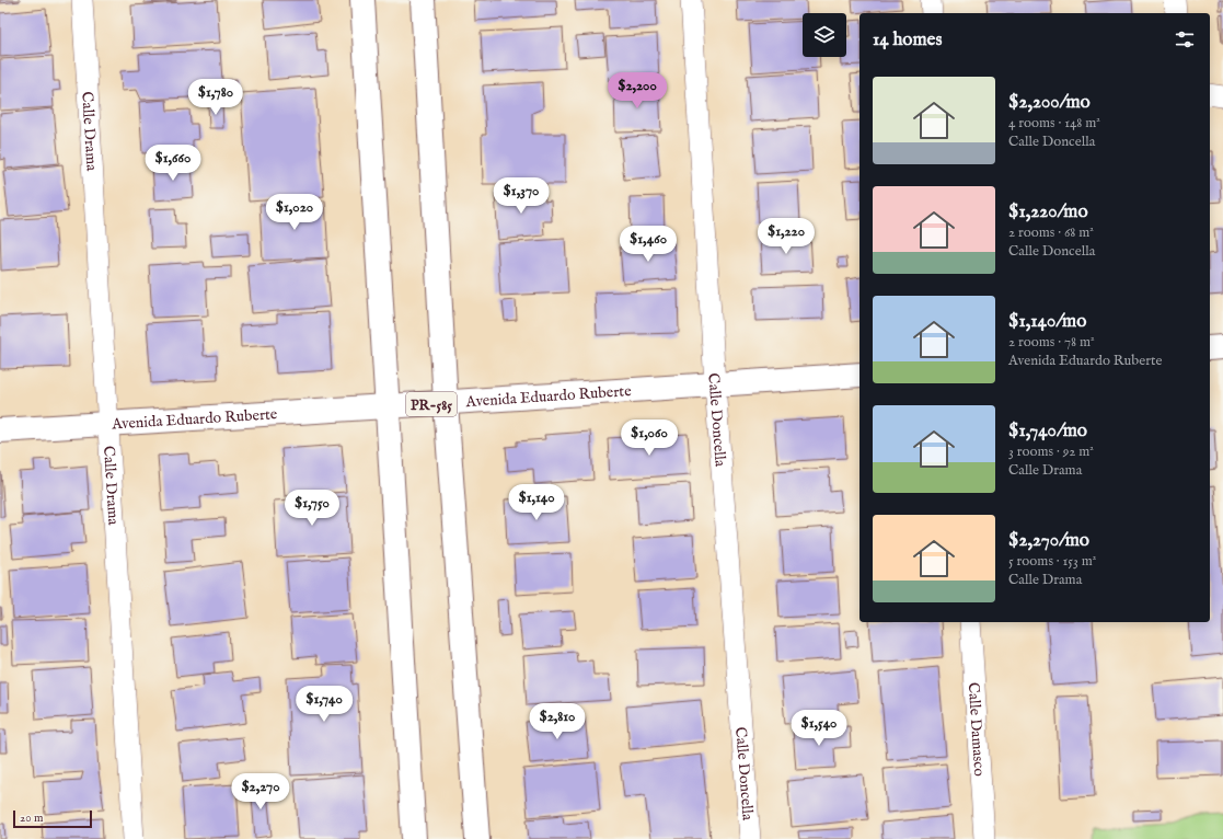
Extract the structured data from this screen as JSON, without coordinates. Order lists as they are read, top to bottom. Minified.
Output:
{"streets":{"main road":["Avenida Eduardo Ruberte","PR-585"],"street":["Calle Drama","Calle Doncella","Calle Damasco"]},"crossings":[["Calle Drama","Avenida Eduardo Ruberte"],["Avenida Eduardo Ruberte","Calle Doncella"]],"scale_bar":"20 m","page":{"heading":"14 homes","list":[{"name":"$2,200/mo","note":"4 rooms · 148 m² · Calle Doncella"},{"name":"$1,220/mo","note":"2 rooms · 68 m² · Calle Doncella"},{"name":"$1,140/mo","note":"2 rooms · 78 m² · Avenida Eduardo Ruberte"},{"name":"$1,740/mo","note":"3 rooms · 92 m² · Calle Drama"},{"name":"$2,270/mo","note":"5 rooms · 153 m² · Calle Drama"}],"price":["$2,200","$1,780","$1,660","$1,370","$1,020","$1,220","$1,460","$1,060","$1,140","$1,750","$1,740","$2,810","$1,540","$2,270"],"scale":"20 m"}}
